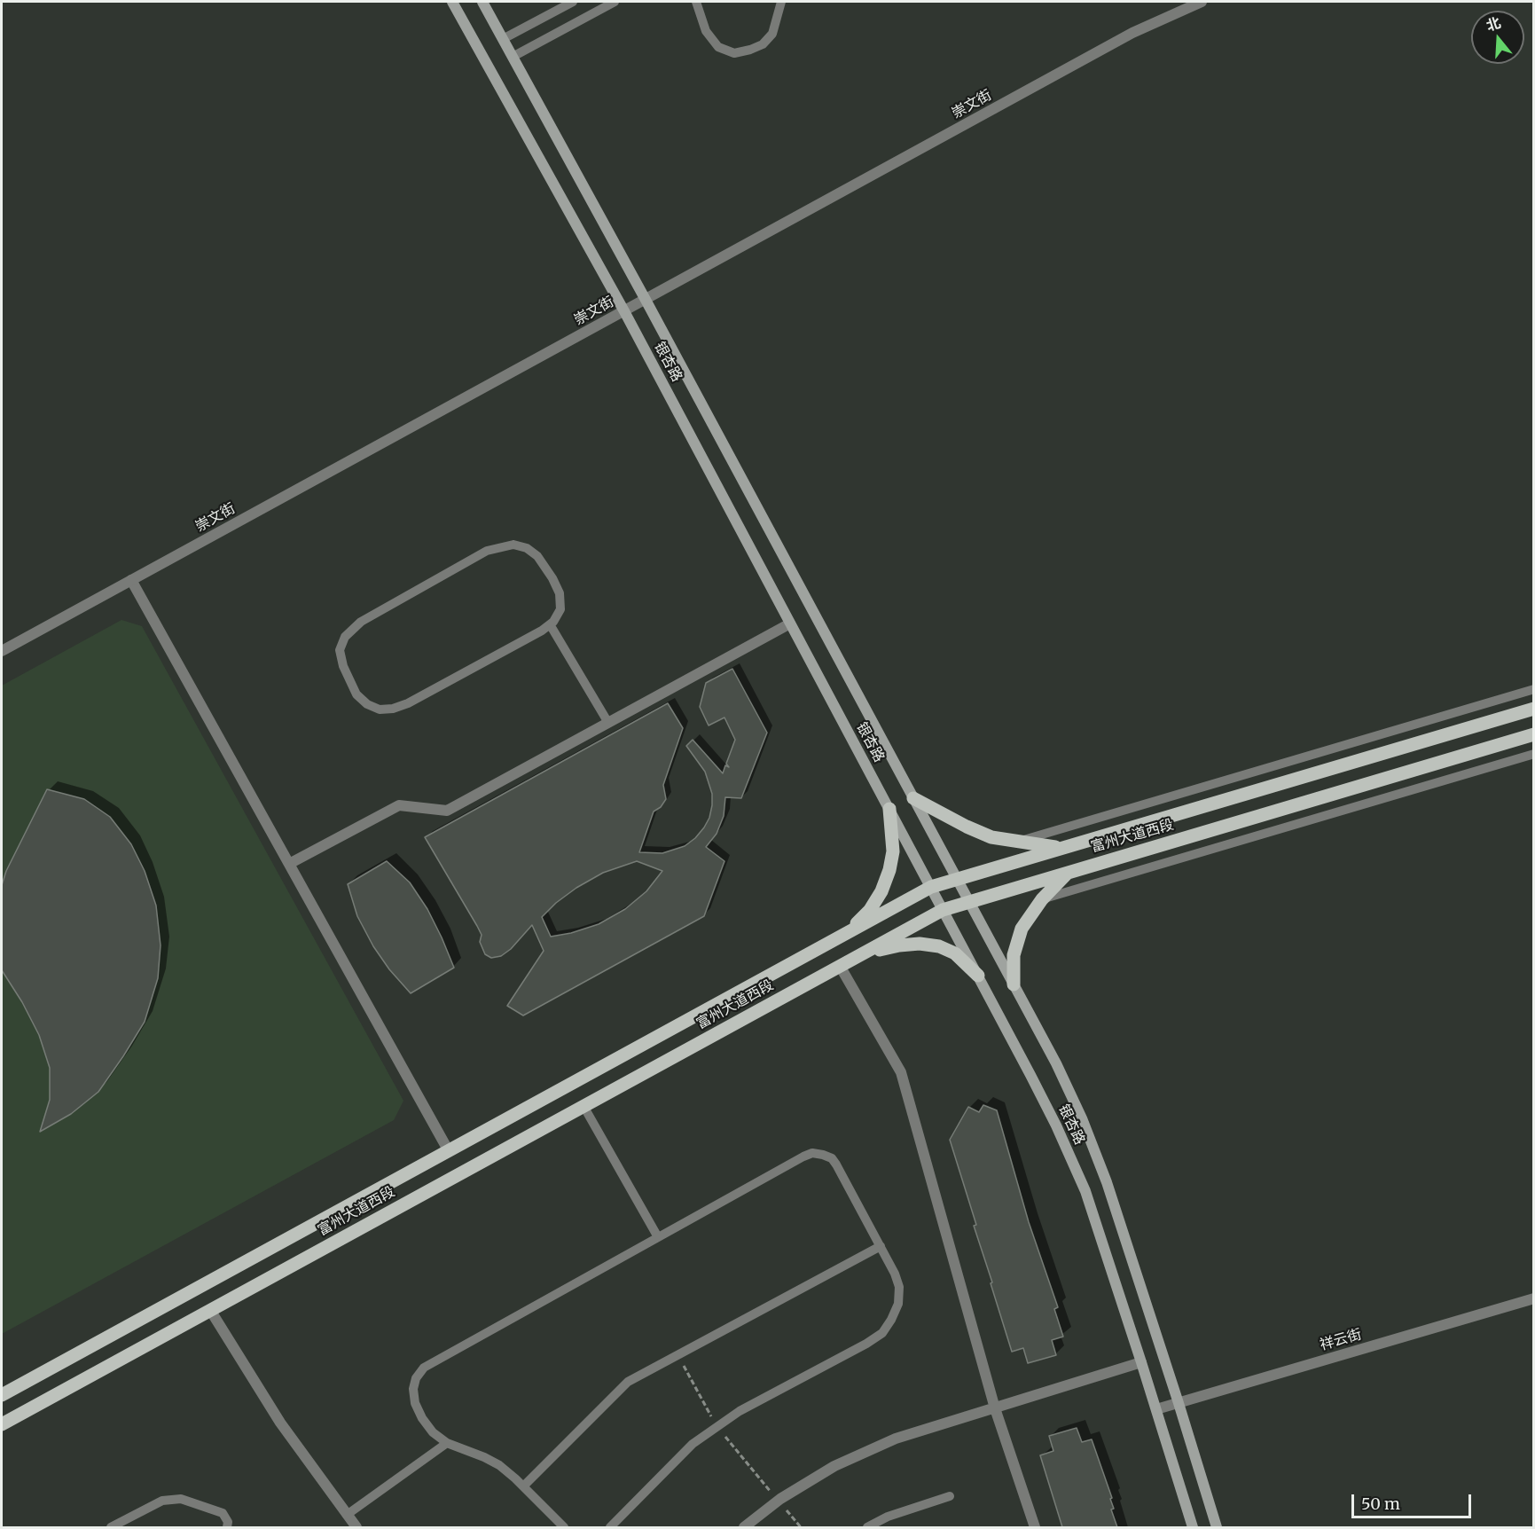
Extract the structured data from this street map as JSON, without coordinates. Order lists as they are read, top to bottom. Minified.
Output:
{"streets":{"main road":["银杏路","富州大道西段"],"street":["崇文街","祥云街"]},"crossings":[["崇文街","银杏路"],["银杏路","富州大道西段"],["银杏路","祥云街"]],"scale_bar":"50 m","north":"top"}
